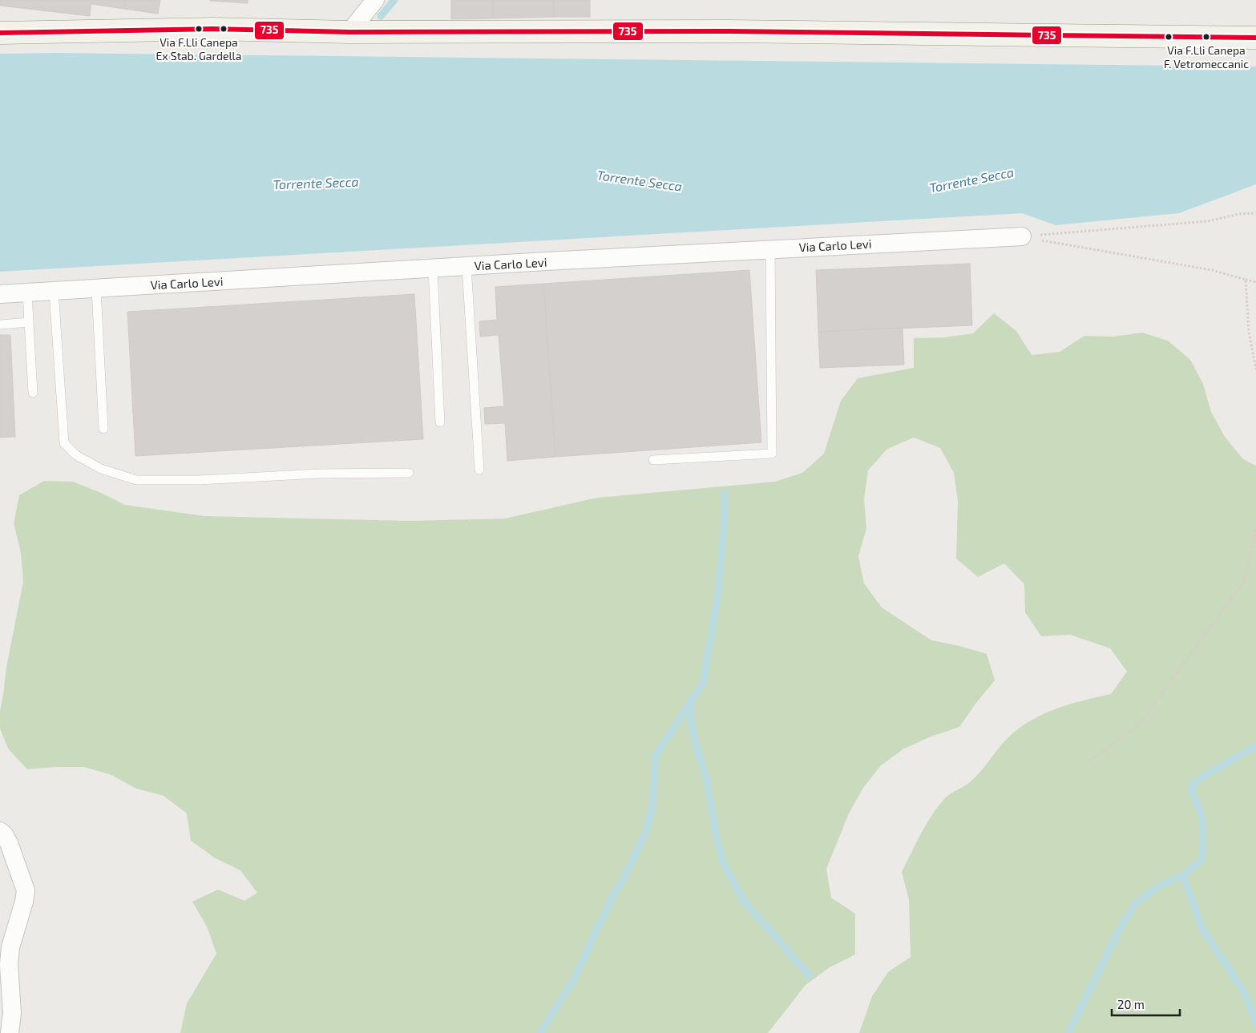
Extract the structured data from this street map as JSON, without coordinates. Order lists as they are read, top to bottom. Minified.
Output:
{"streets":{"street":["Via Carlo Levi"]},"water":["Torrente Secca"],"places":["Via F.Lli Canepa Ex Stab. Gardella","Via F.Lli Canepa F. Vetromeccanic"],"lines":["transit line 735"],"scale_bar":"20 m"}
